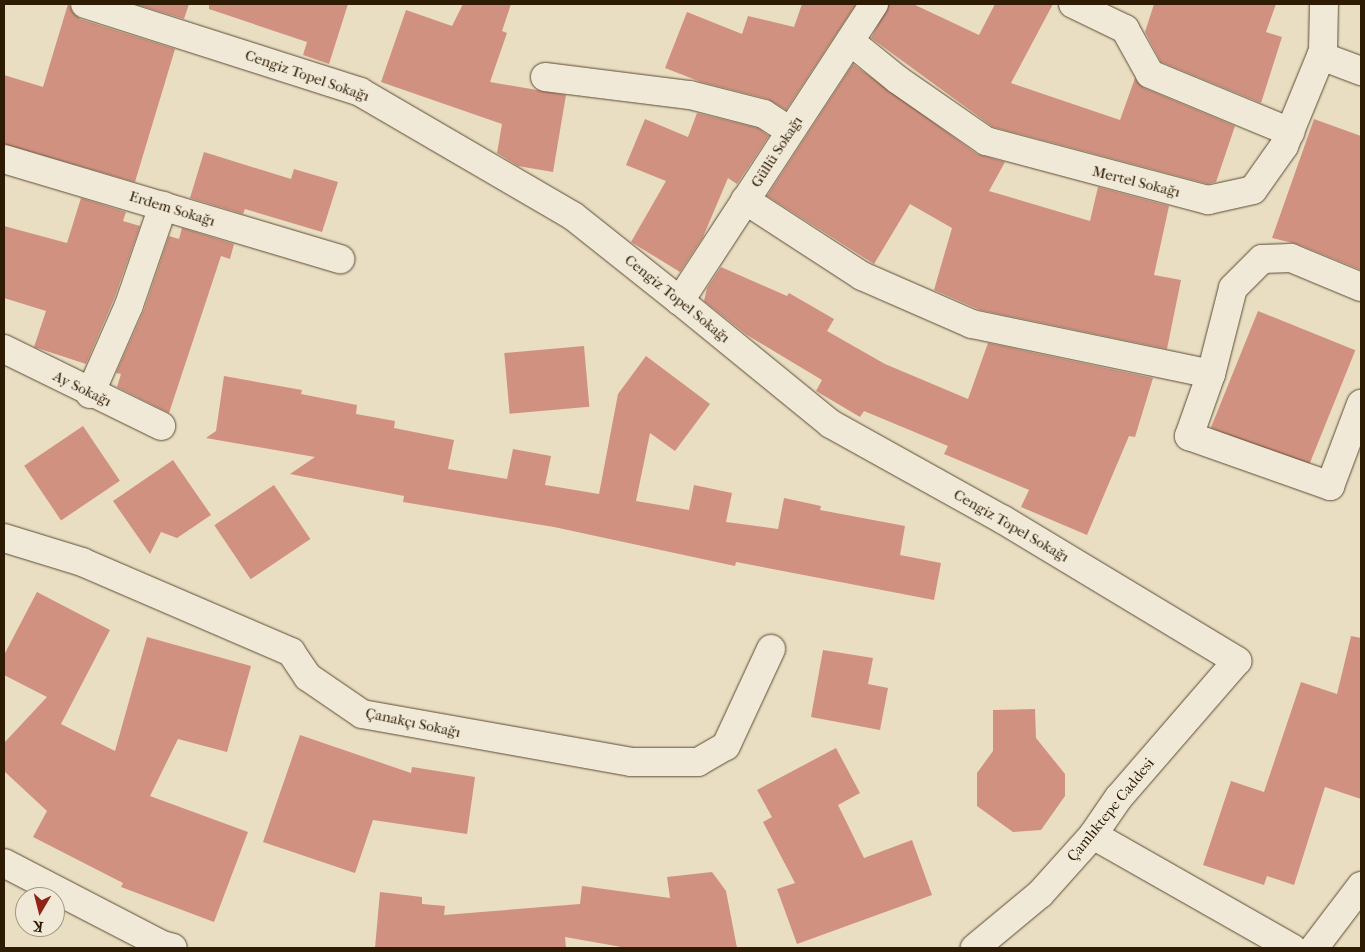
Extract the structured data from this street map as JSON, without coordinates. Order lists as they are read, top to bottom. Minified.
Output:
{"streets":{"street":["Cengiz Topel Sokağı","Güllü Sokağı","Mertel Sokağı","Erdem Sokağı","Ay Sokağı","Çanakçı Sokağı","Çamlıktepe Caddesi"]},"crossings":[["Cengiz Topel Sokağı","Güllü Sokağı"],["Cengiz Topel Sokağı","Çamlıktepe Caddesi"],["Güllü Sokağı","Mertel Sokağı"]],"north":"bottom"}
